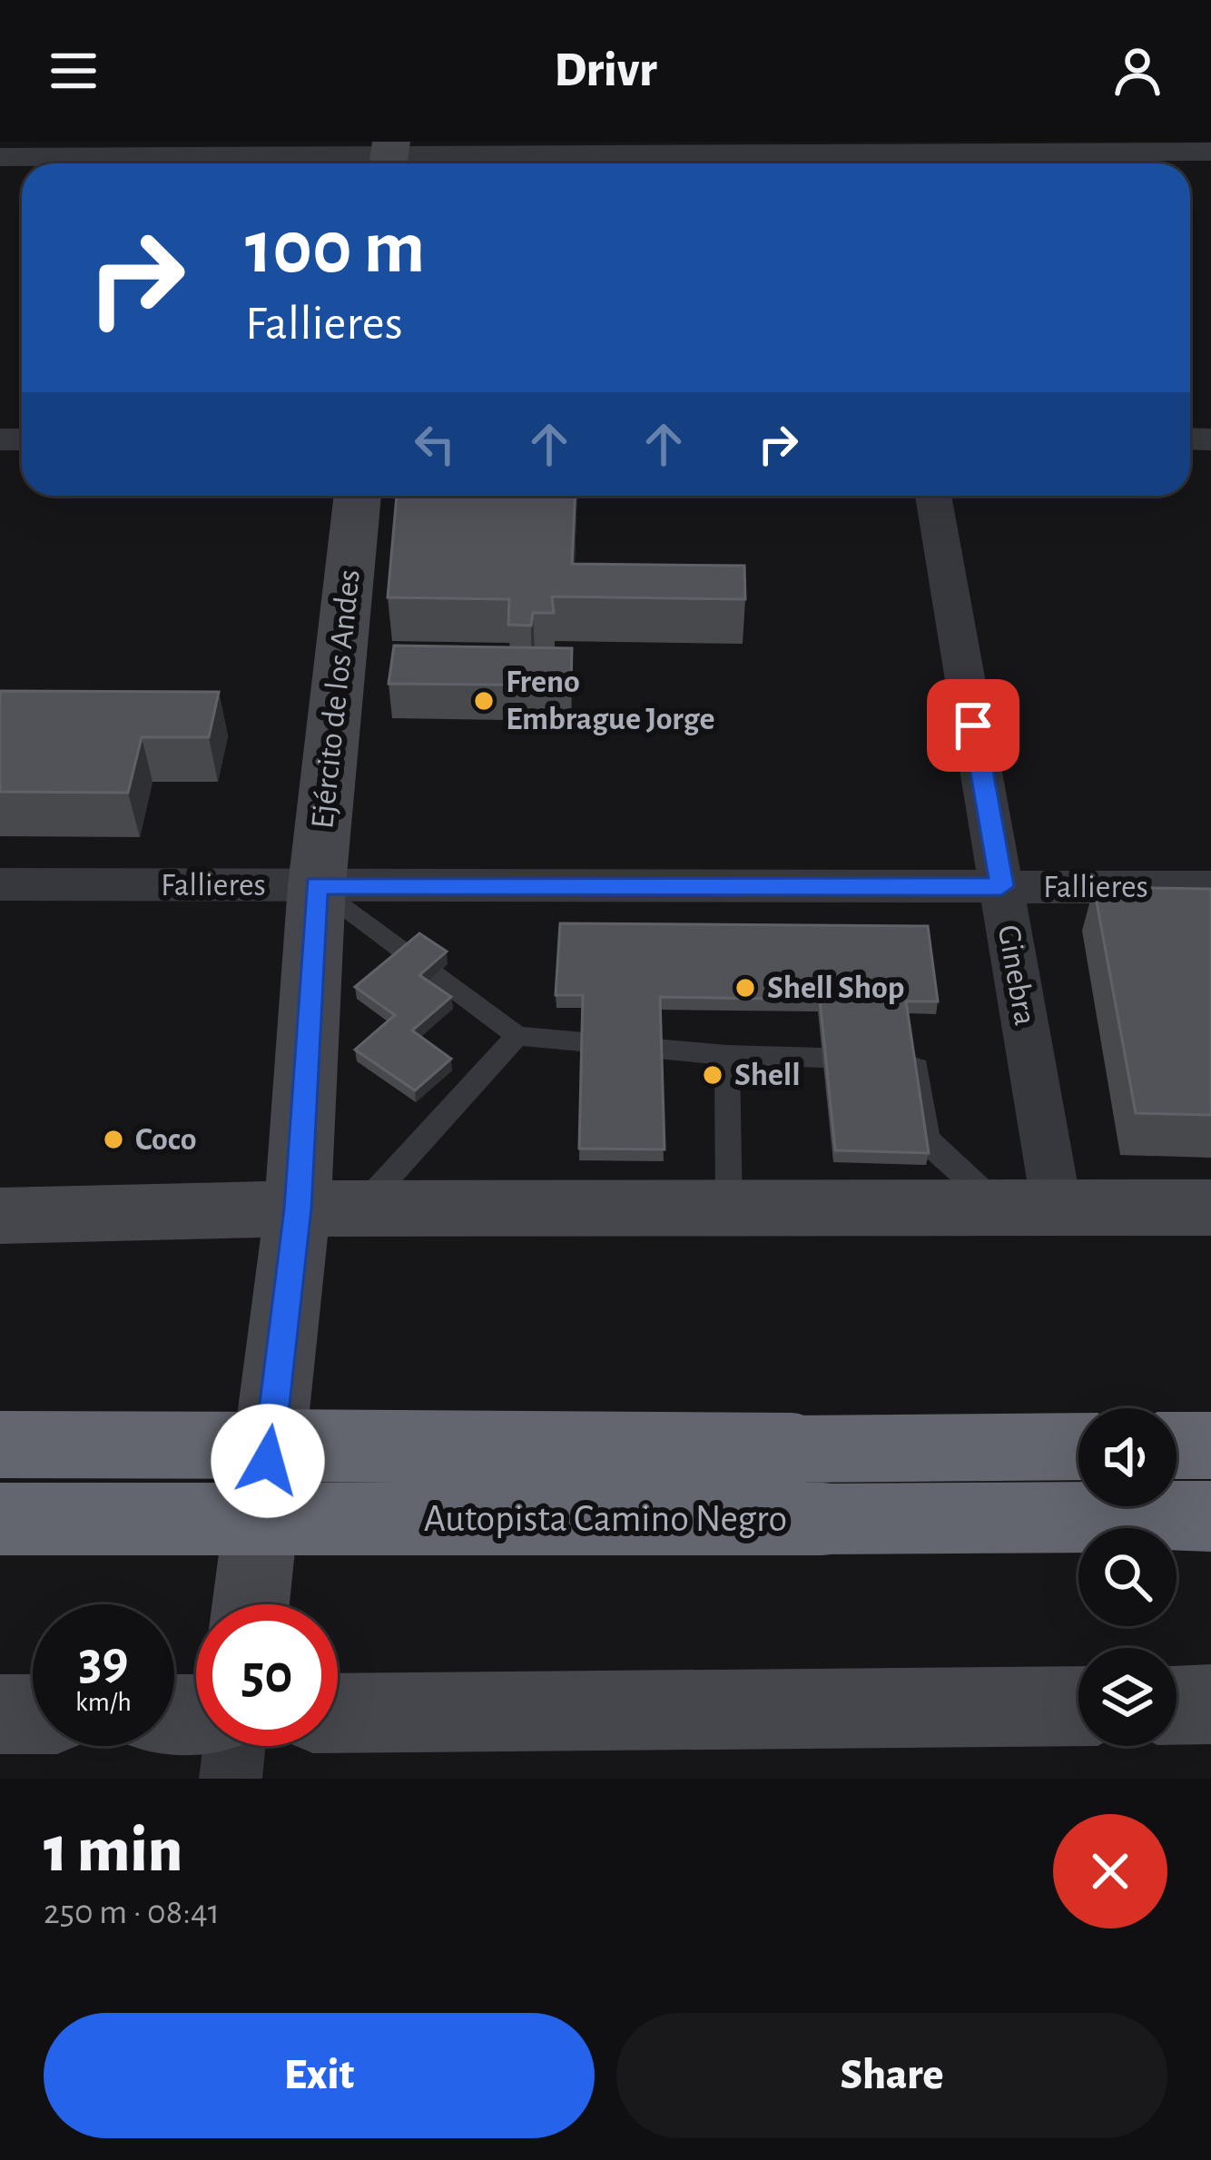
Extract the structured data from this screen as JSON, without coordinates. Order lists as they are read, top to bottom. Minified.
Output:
{"streets":{"highway":["Autopista Camino Negro"],"street":["Ejército de los Andes","Fallieres","Ginebra"]},"crossings":[["Ejército de los Andes","Fallieres"],["Fallieres","Ginebra"]],"places":["Freno Embrague Jorge","Shell Shop","Shell","Coco"],"page":{"header":"Drivr","turn":["100 m","Fallieres"],"speed":"39 km/h","limit":"50","heading":["1 min","250 m · 08:41"],"buttons":["Exit","Share"]}}
